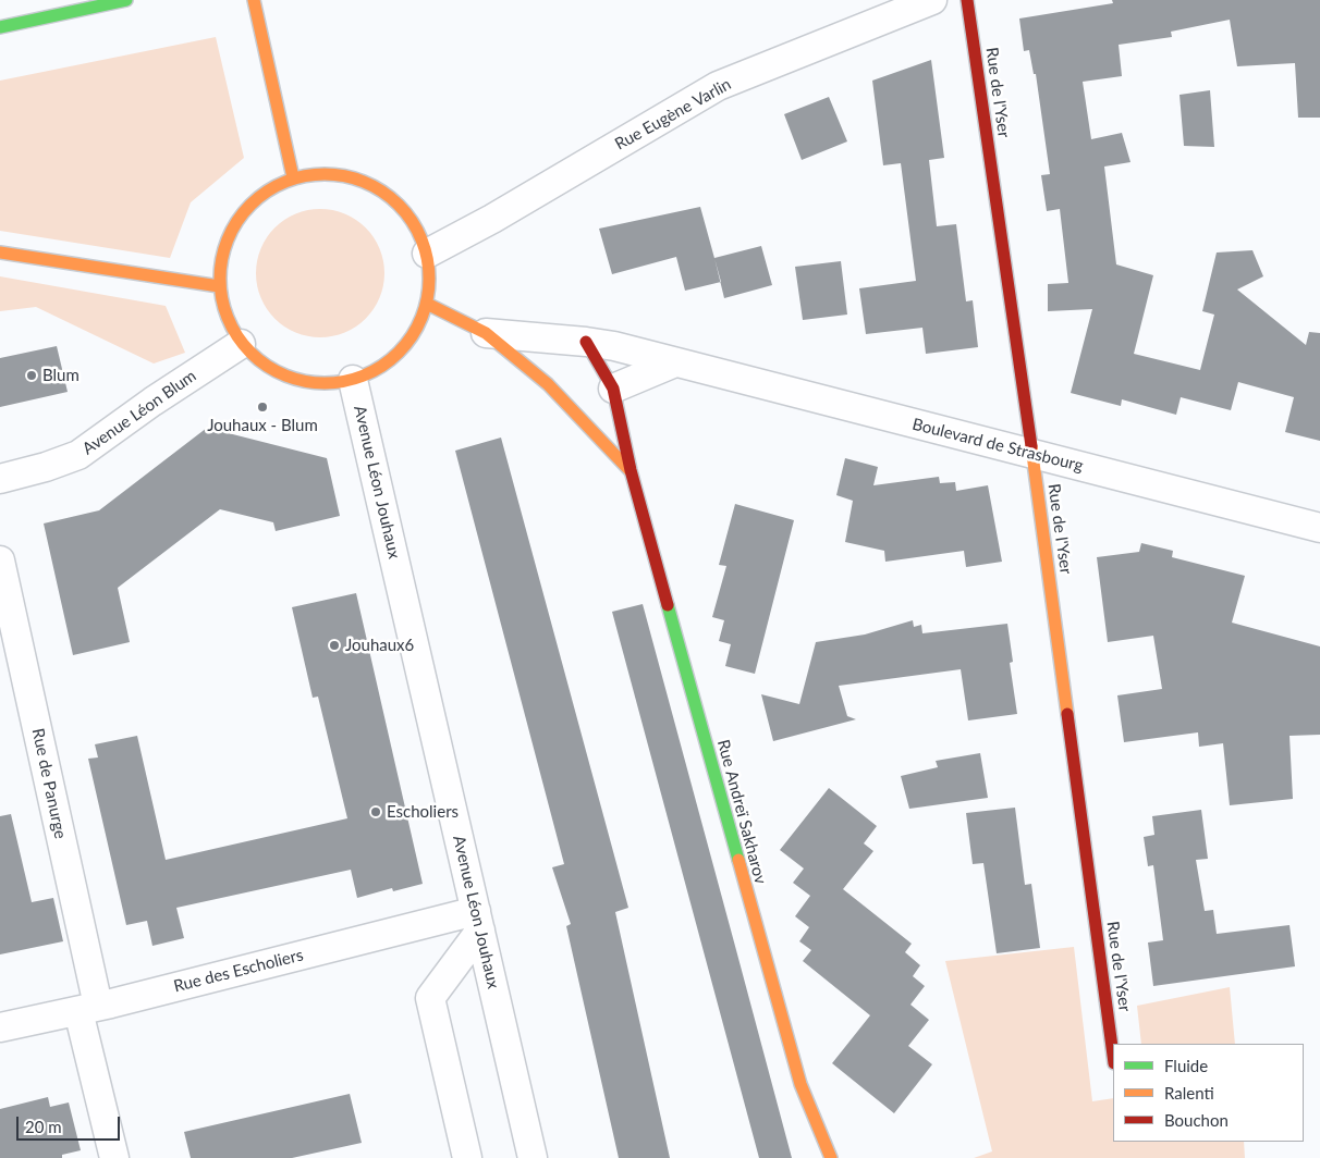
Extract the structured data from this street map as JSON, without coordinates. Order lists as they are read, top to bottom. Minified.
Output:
{"streets":{"main road":["Rue de l'Yser","Rue Andreï Sakharov"],"street":["Rue Eugène Varlin","Avenue Léon Blum","Boulevard de Strasbourg","Avenue Léon Jouhaux","Rue de Panurge","Rue des Escholiers"]},"crossings":[["Rue de l'Yser","Boulevard de Strasbourg"],["Boulevard de Strasbourg","Rue Andreï Sakharov"],["Avenue Léon Jouhaux","Rue des Escholiers"],["Rue de Panurge","Rue des Escholiers"]],"places":["Blum","Jouhaux - Blum","Jouhaux6","Escholiers"],"legend":["Fluide","Ralenti","Bouchon"],"scale_bar":"20 m"}
